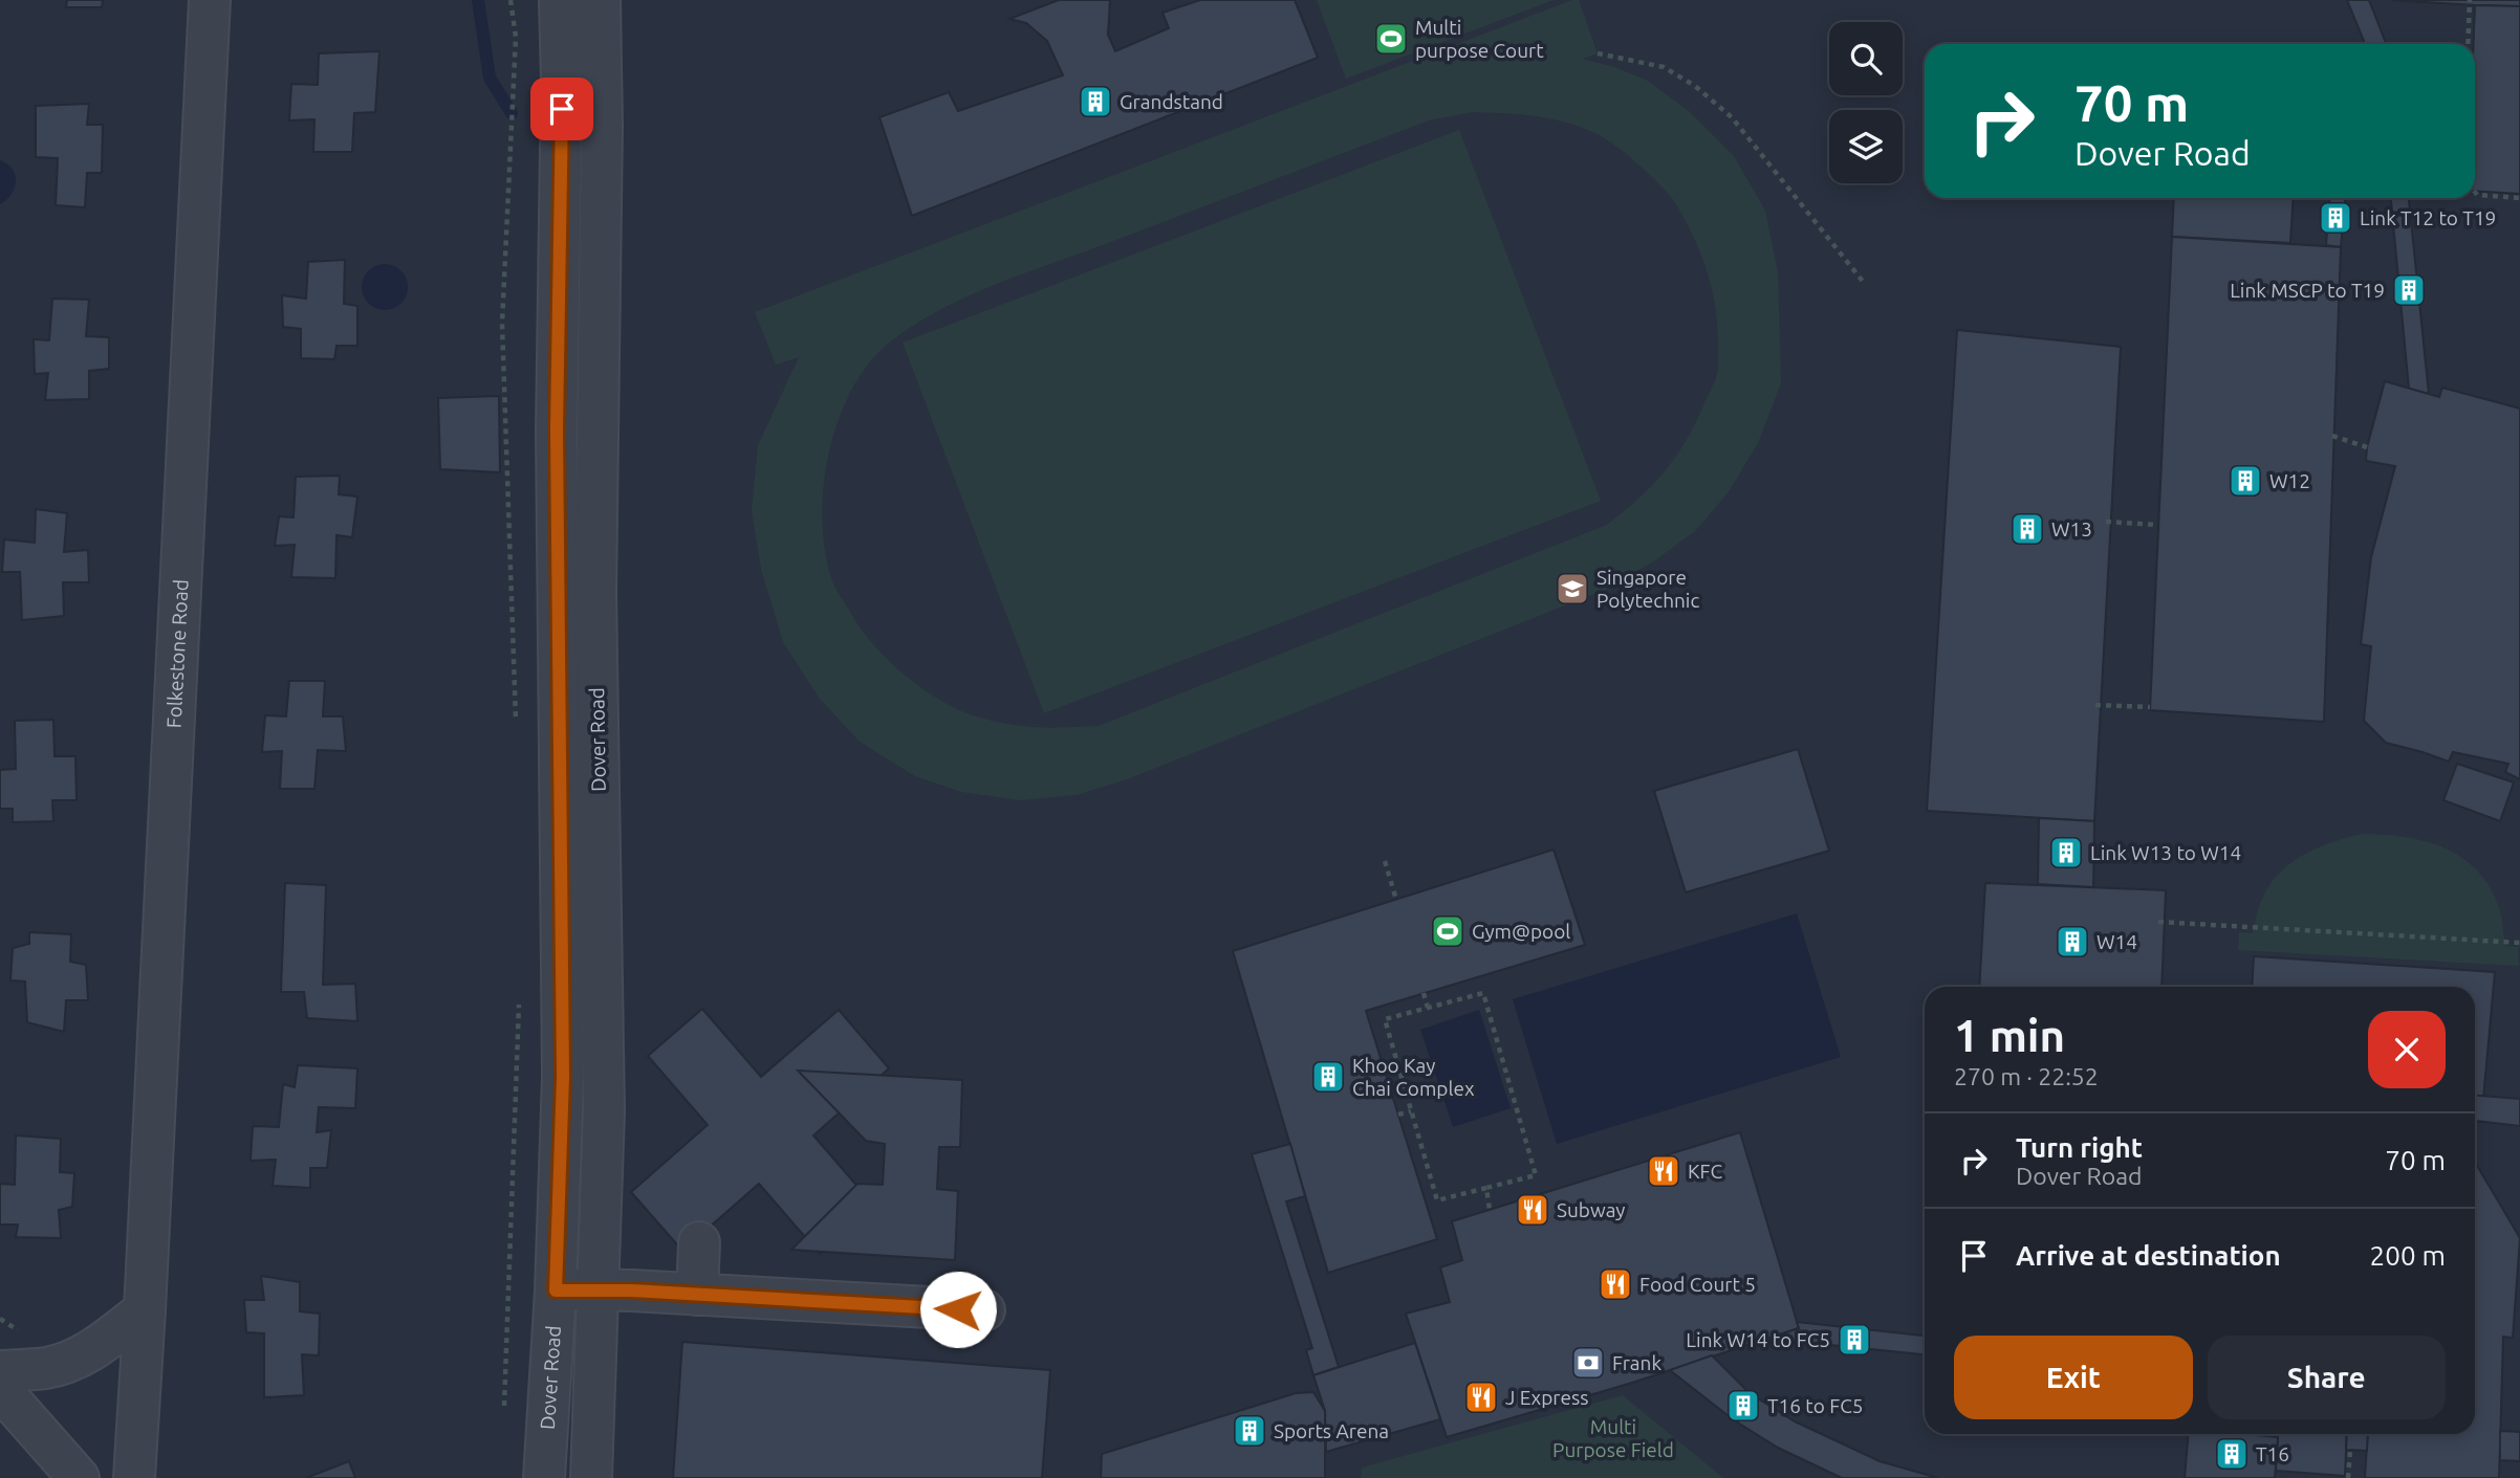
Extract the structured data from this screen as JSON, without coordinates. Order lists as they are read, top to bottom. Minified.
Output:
{"streets":{"street":["Folkestone Road","Dover Road"]},"parks":["Multi Purpose Field"],"places":{"sports":["Multi purpose Court","Gym@pool"],"building":["Grandstand","Link T12 to T19","Link MSCP to T19","W12","W13","Link W13 to W14","W14","Khoo Kay Chai Complex","Link W14 to FC5","T16 to FC5","Sports Arena","T16"],"school or university":["Singapore Polytechnic"],"restaurant":["KFC","Subway","Food Court 5","J Express"],"bank":["Frank"]},"page":{"turn":["70 m","Dover Road"],"heading":["1 min","270 m · 22:52"],"list":[{"name":"Turn right","note":"Dover Road","value":"70 m"},{"name":"Arrive at destination","value":"200 m"}],"buttons":["Exit","Share"]}}
